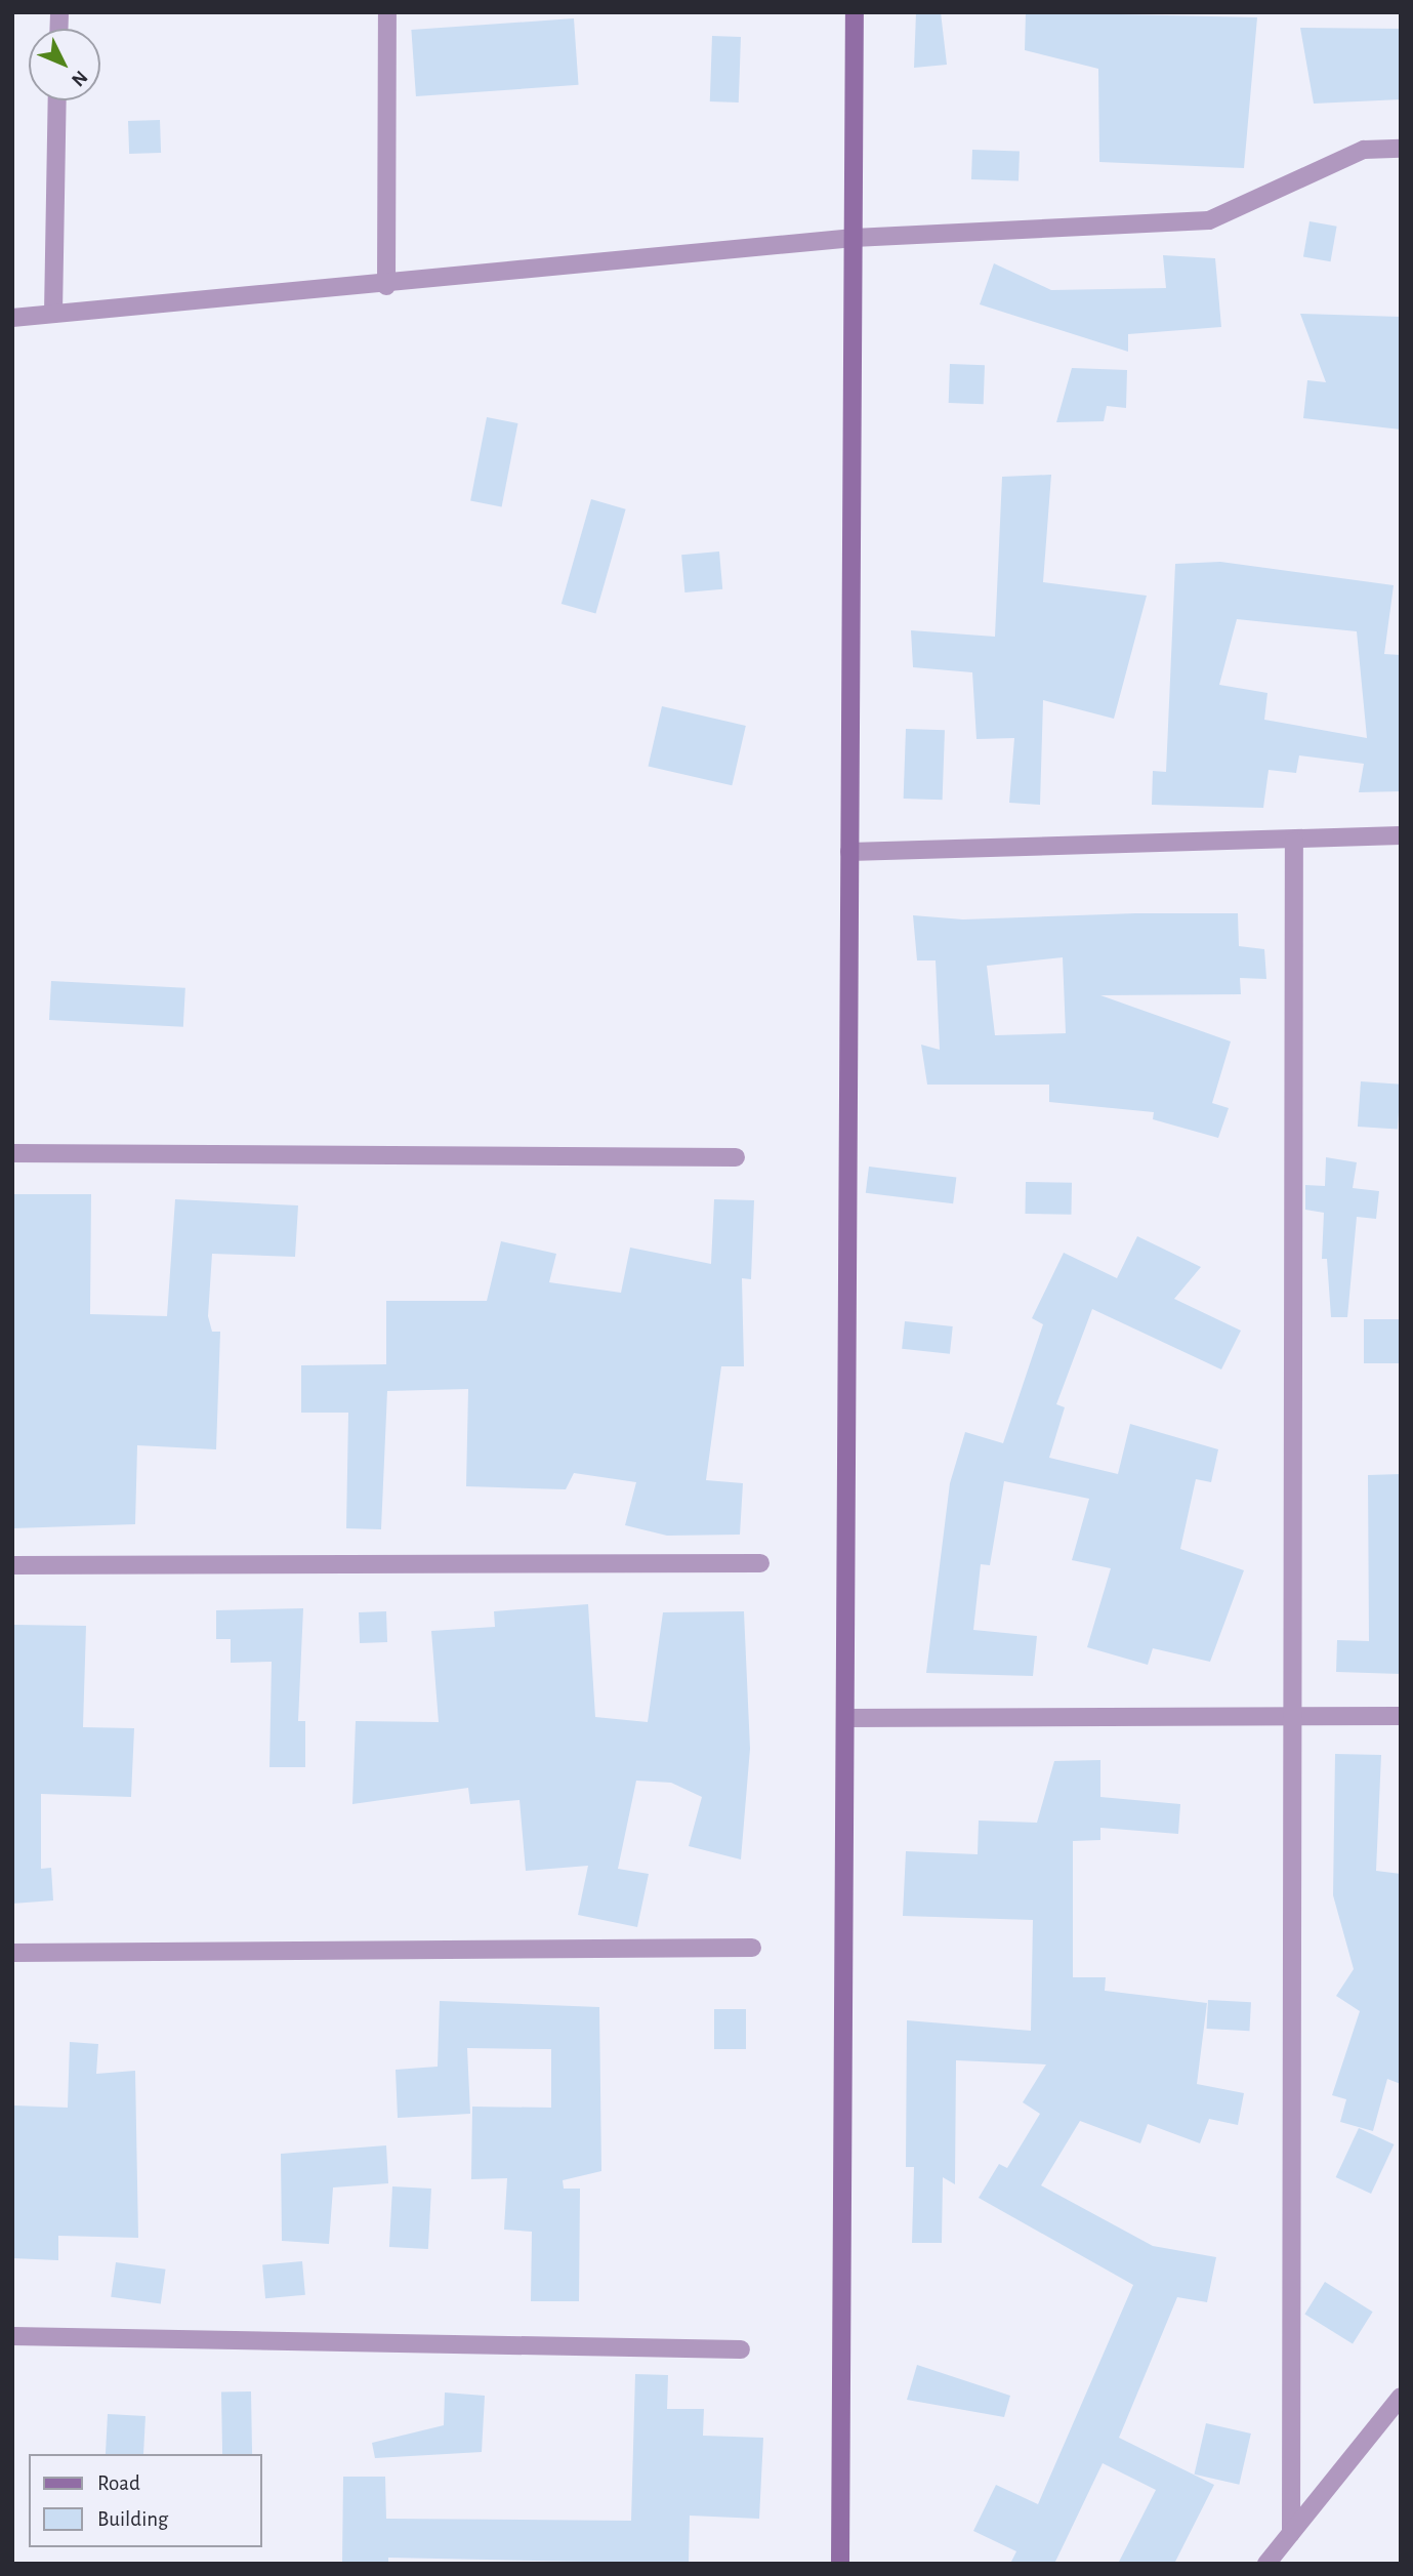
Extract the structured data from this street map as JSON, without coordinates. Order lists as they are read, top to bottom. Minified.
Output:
{"legend":["Road","Building"],"north":"bottom right"}
